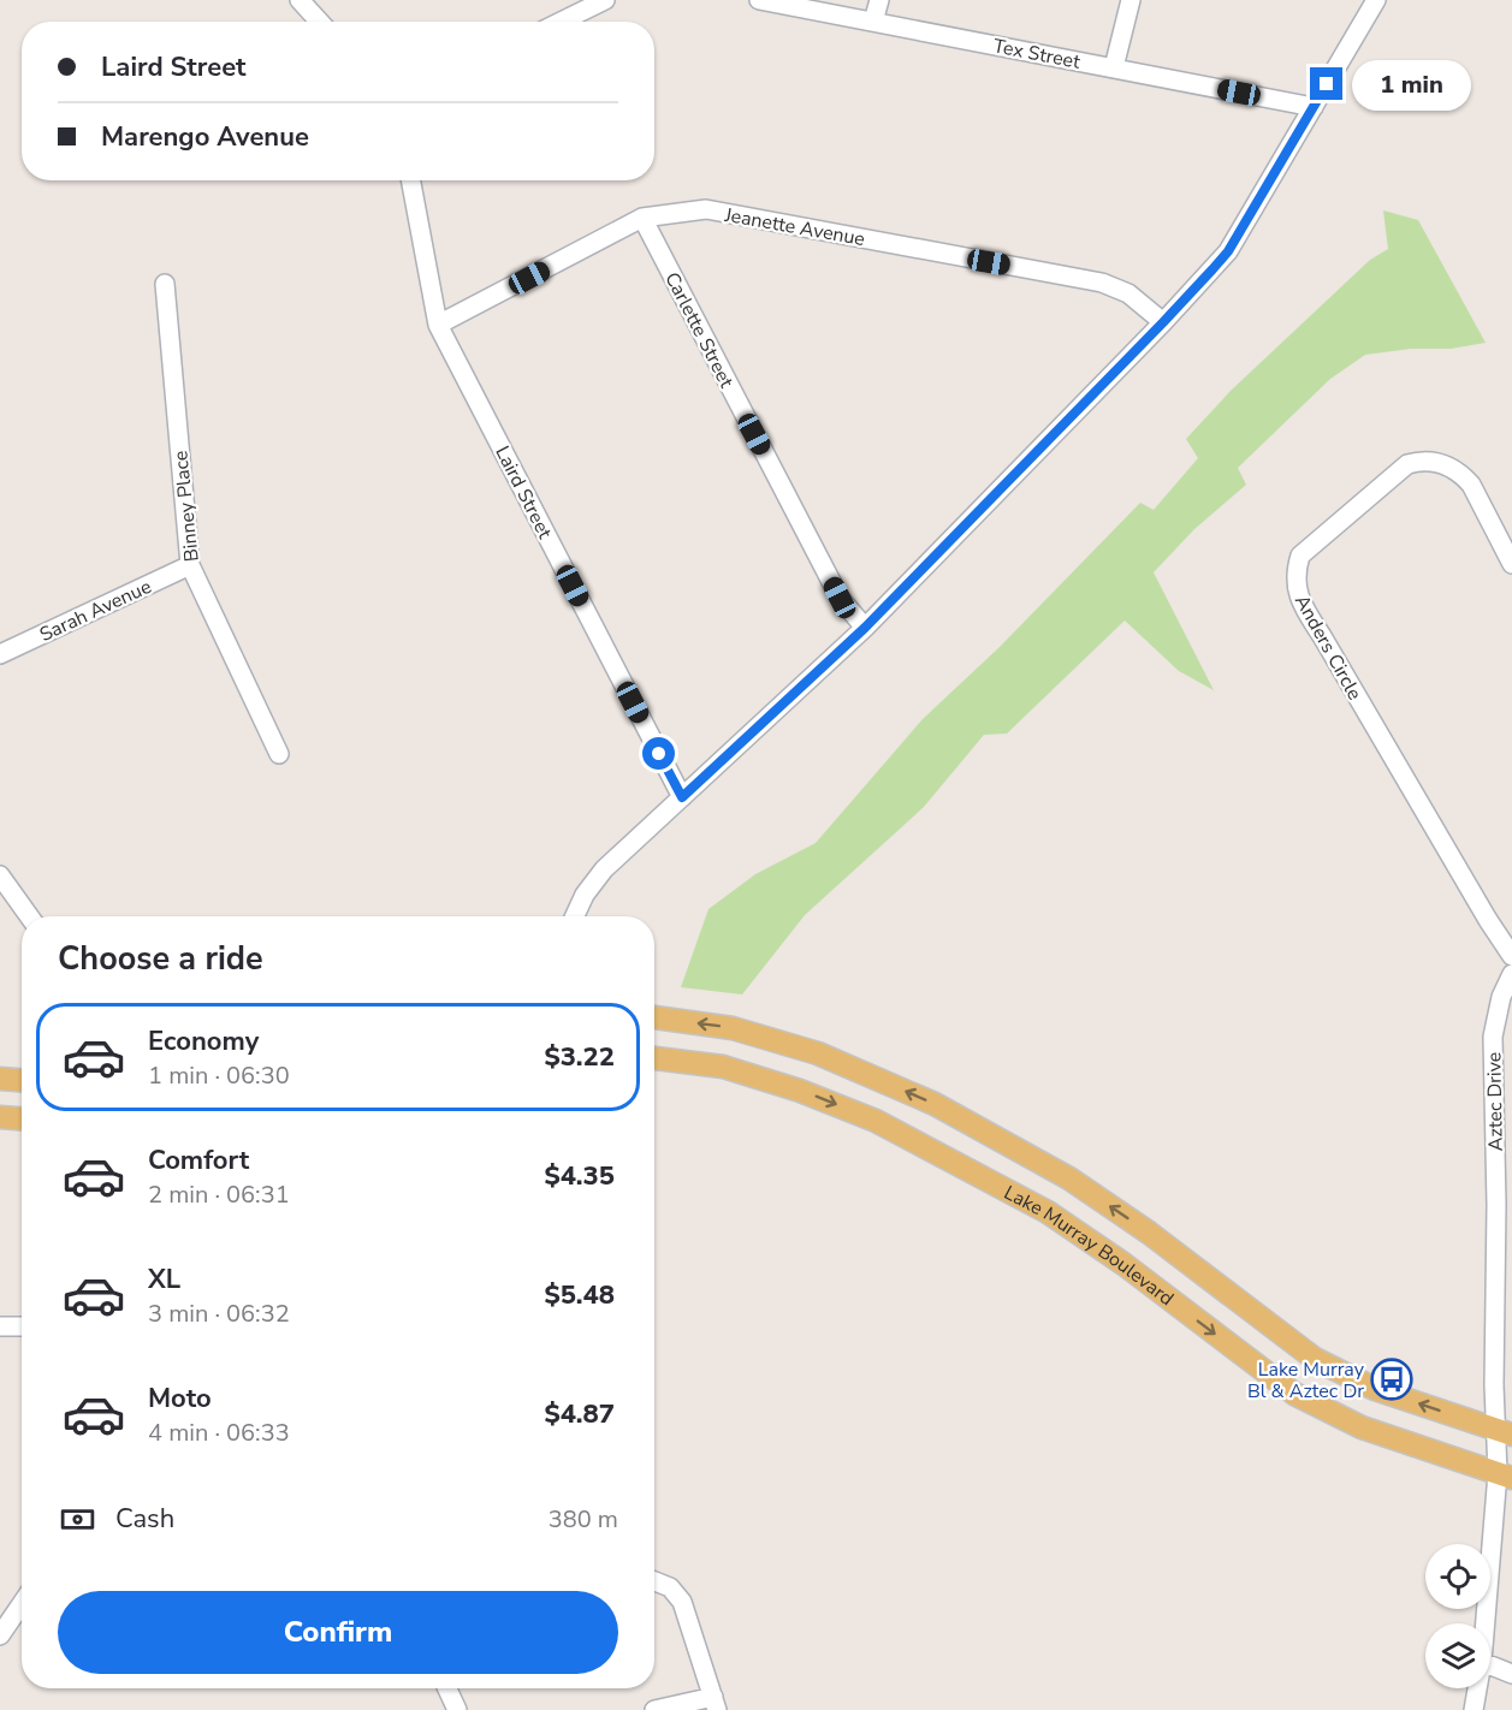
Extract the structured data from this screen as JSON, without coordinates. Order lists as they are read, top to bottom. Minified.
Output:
{"streets":{"main road":["Lake Murray Boulevard"],"street":["Tex Street","Jeanette Avenue","Carlette Street","Laird Street","Binney Place","Sarah Avenue","Anders Circle","Aztec Drive"]},"crossings":[["Jeanette Avenue","Carlette Street"],["Jeanette Avenue","Laird Street"],["Binney Place","Sarah Avenue"],["Aztec Drive","Lake Murray Boulevard"]],"places":{"bus stop":["Lake Murray Bl & Aztec Dr"]},"page":{"banner":["Laird Street","Marengo Avenue"],"bubble":"1 min","heading":"Choose a ride","list":[{"name":"Economy","note":"1 min · 06:30","value":"$3.22"},{"name":"Comfort","note":"2 min · 06:31","value":"$4.35"},{"name":"XL","note":"3 min · 06:32","value":"$5.48"},{"name":"Moto","note":"4 min · 06:33","value":"$4.87"}],"pay":["Cash","380 m"],"buttons":"Confirm"}}
